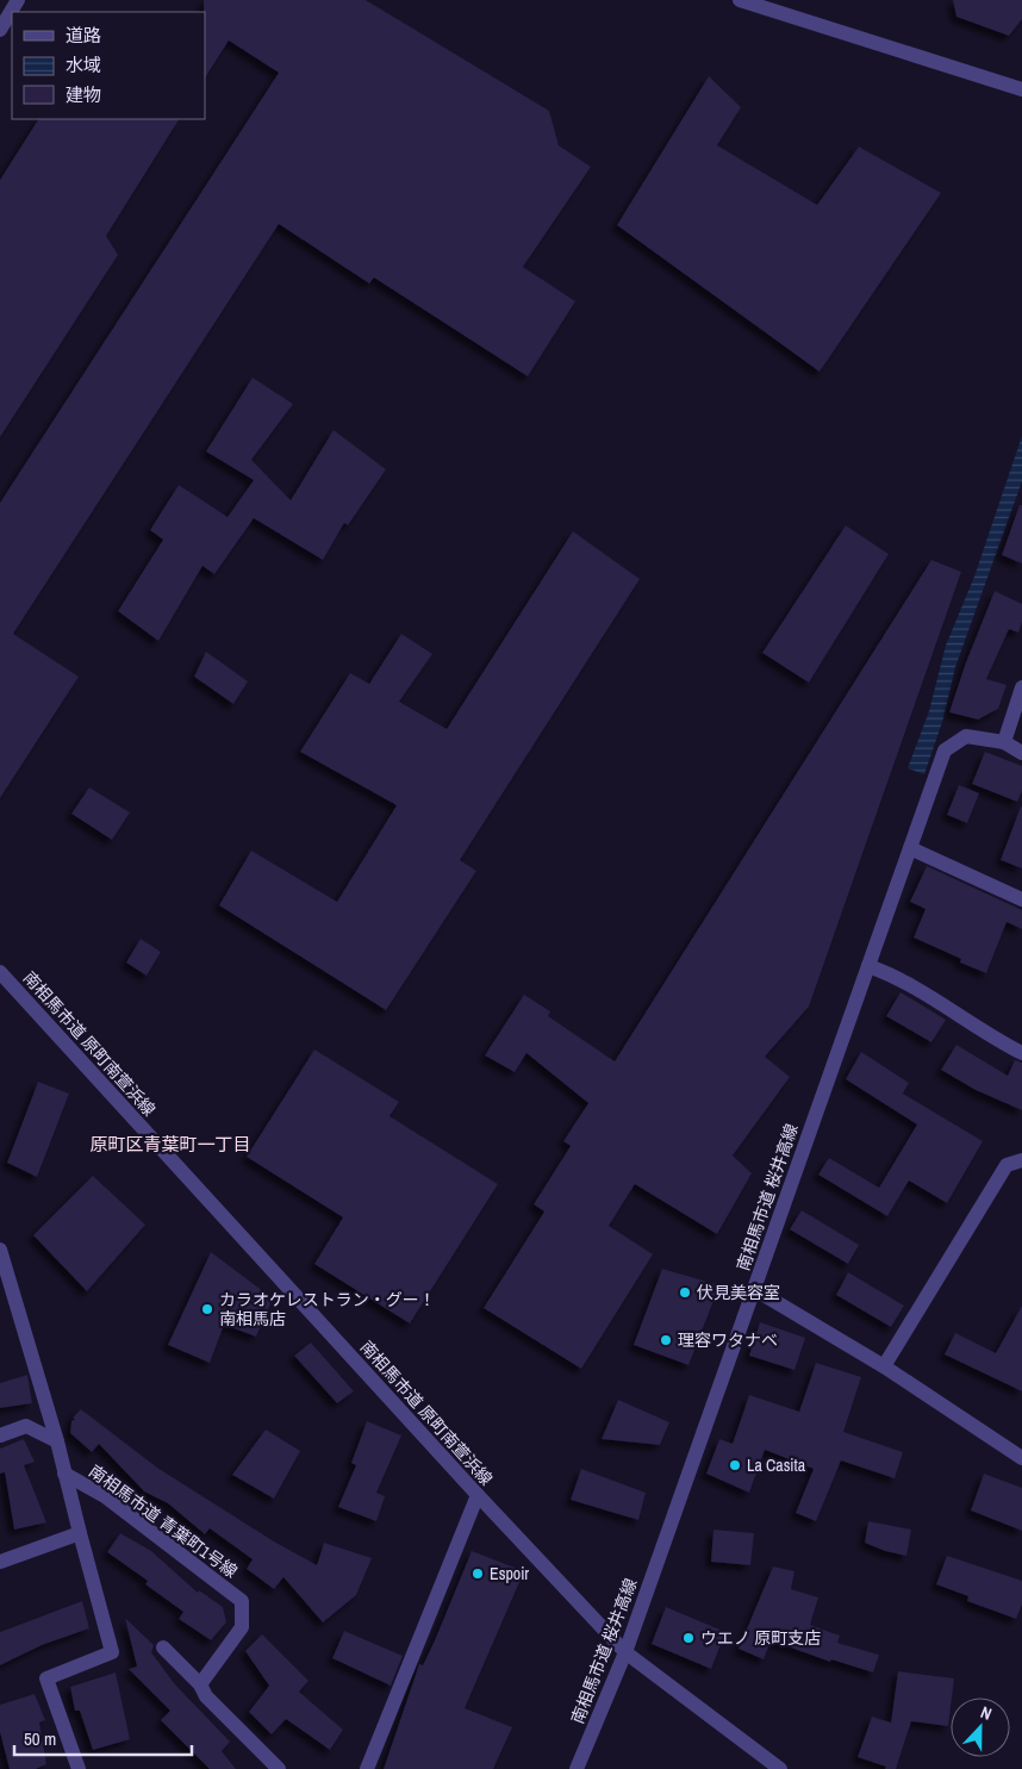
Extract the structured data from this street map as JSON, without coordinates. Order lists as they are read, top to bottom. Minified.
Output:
{"streets":{"street":["南相馬市道 原町南萱浜線","南相馬市道 桜井高線","南相馬市道 青葉町1号線"]},"crossings":[["南相馬市道 原町南萱浜線","南相馬市道 桜井高線"]],"districts":["原町区青葉町一丁目"],"places":["伏見美容室","カラオケレストラン・グー！ 南相馬店","理容ワタナベ","La Casita","Espoir","ウエノ 原町支店"],"legend":["道路","水域","建物"],"scale_bar":"50 m","north":"top"}
